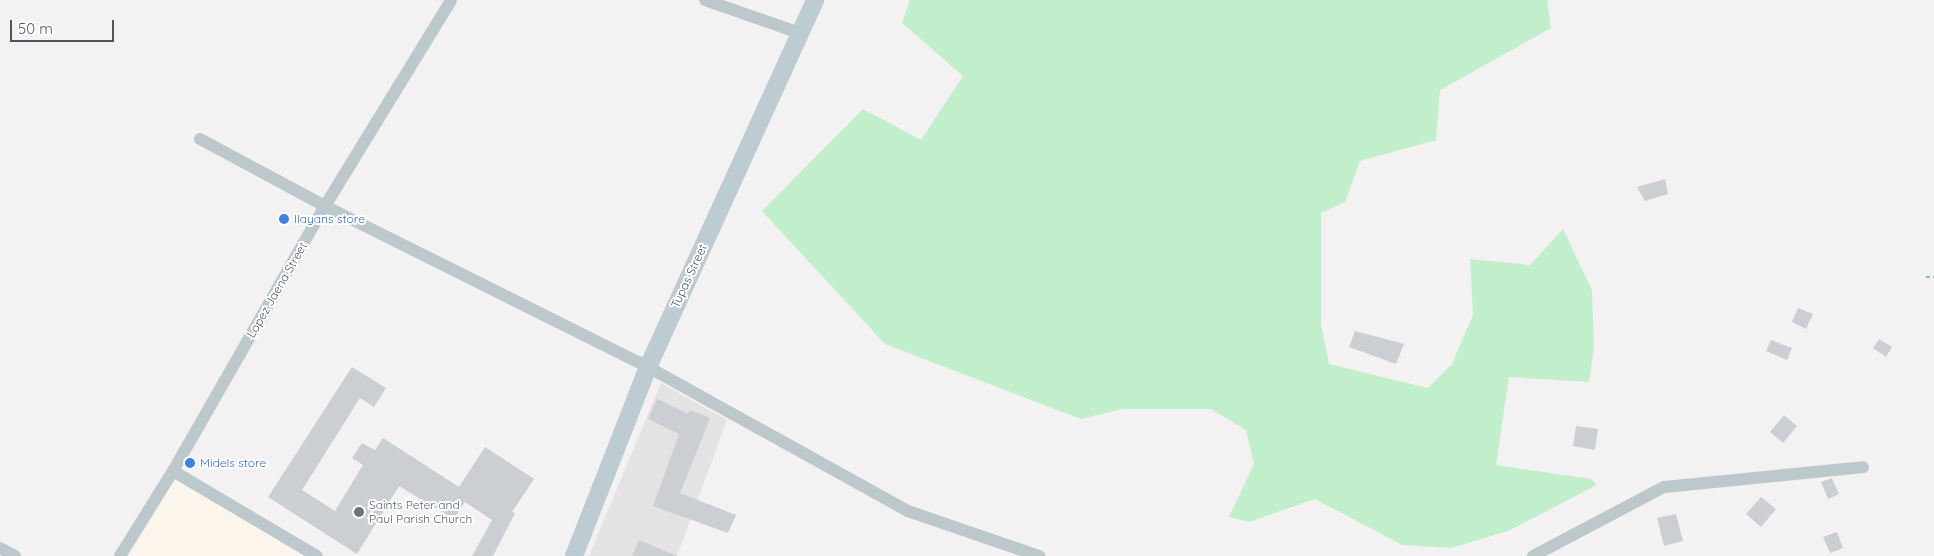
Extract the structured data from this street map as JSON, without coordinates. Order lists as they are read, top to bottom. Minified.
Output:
{"streets":{"street":["Tupas Street","Lopez Jaena Street"]},"places":["Ilayans store","Midels store","Saints Peter and Paul Parish Church"],"scale_bar":"50 m"}
